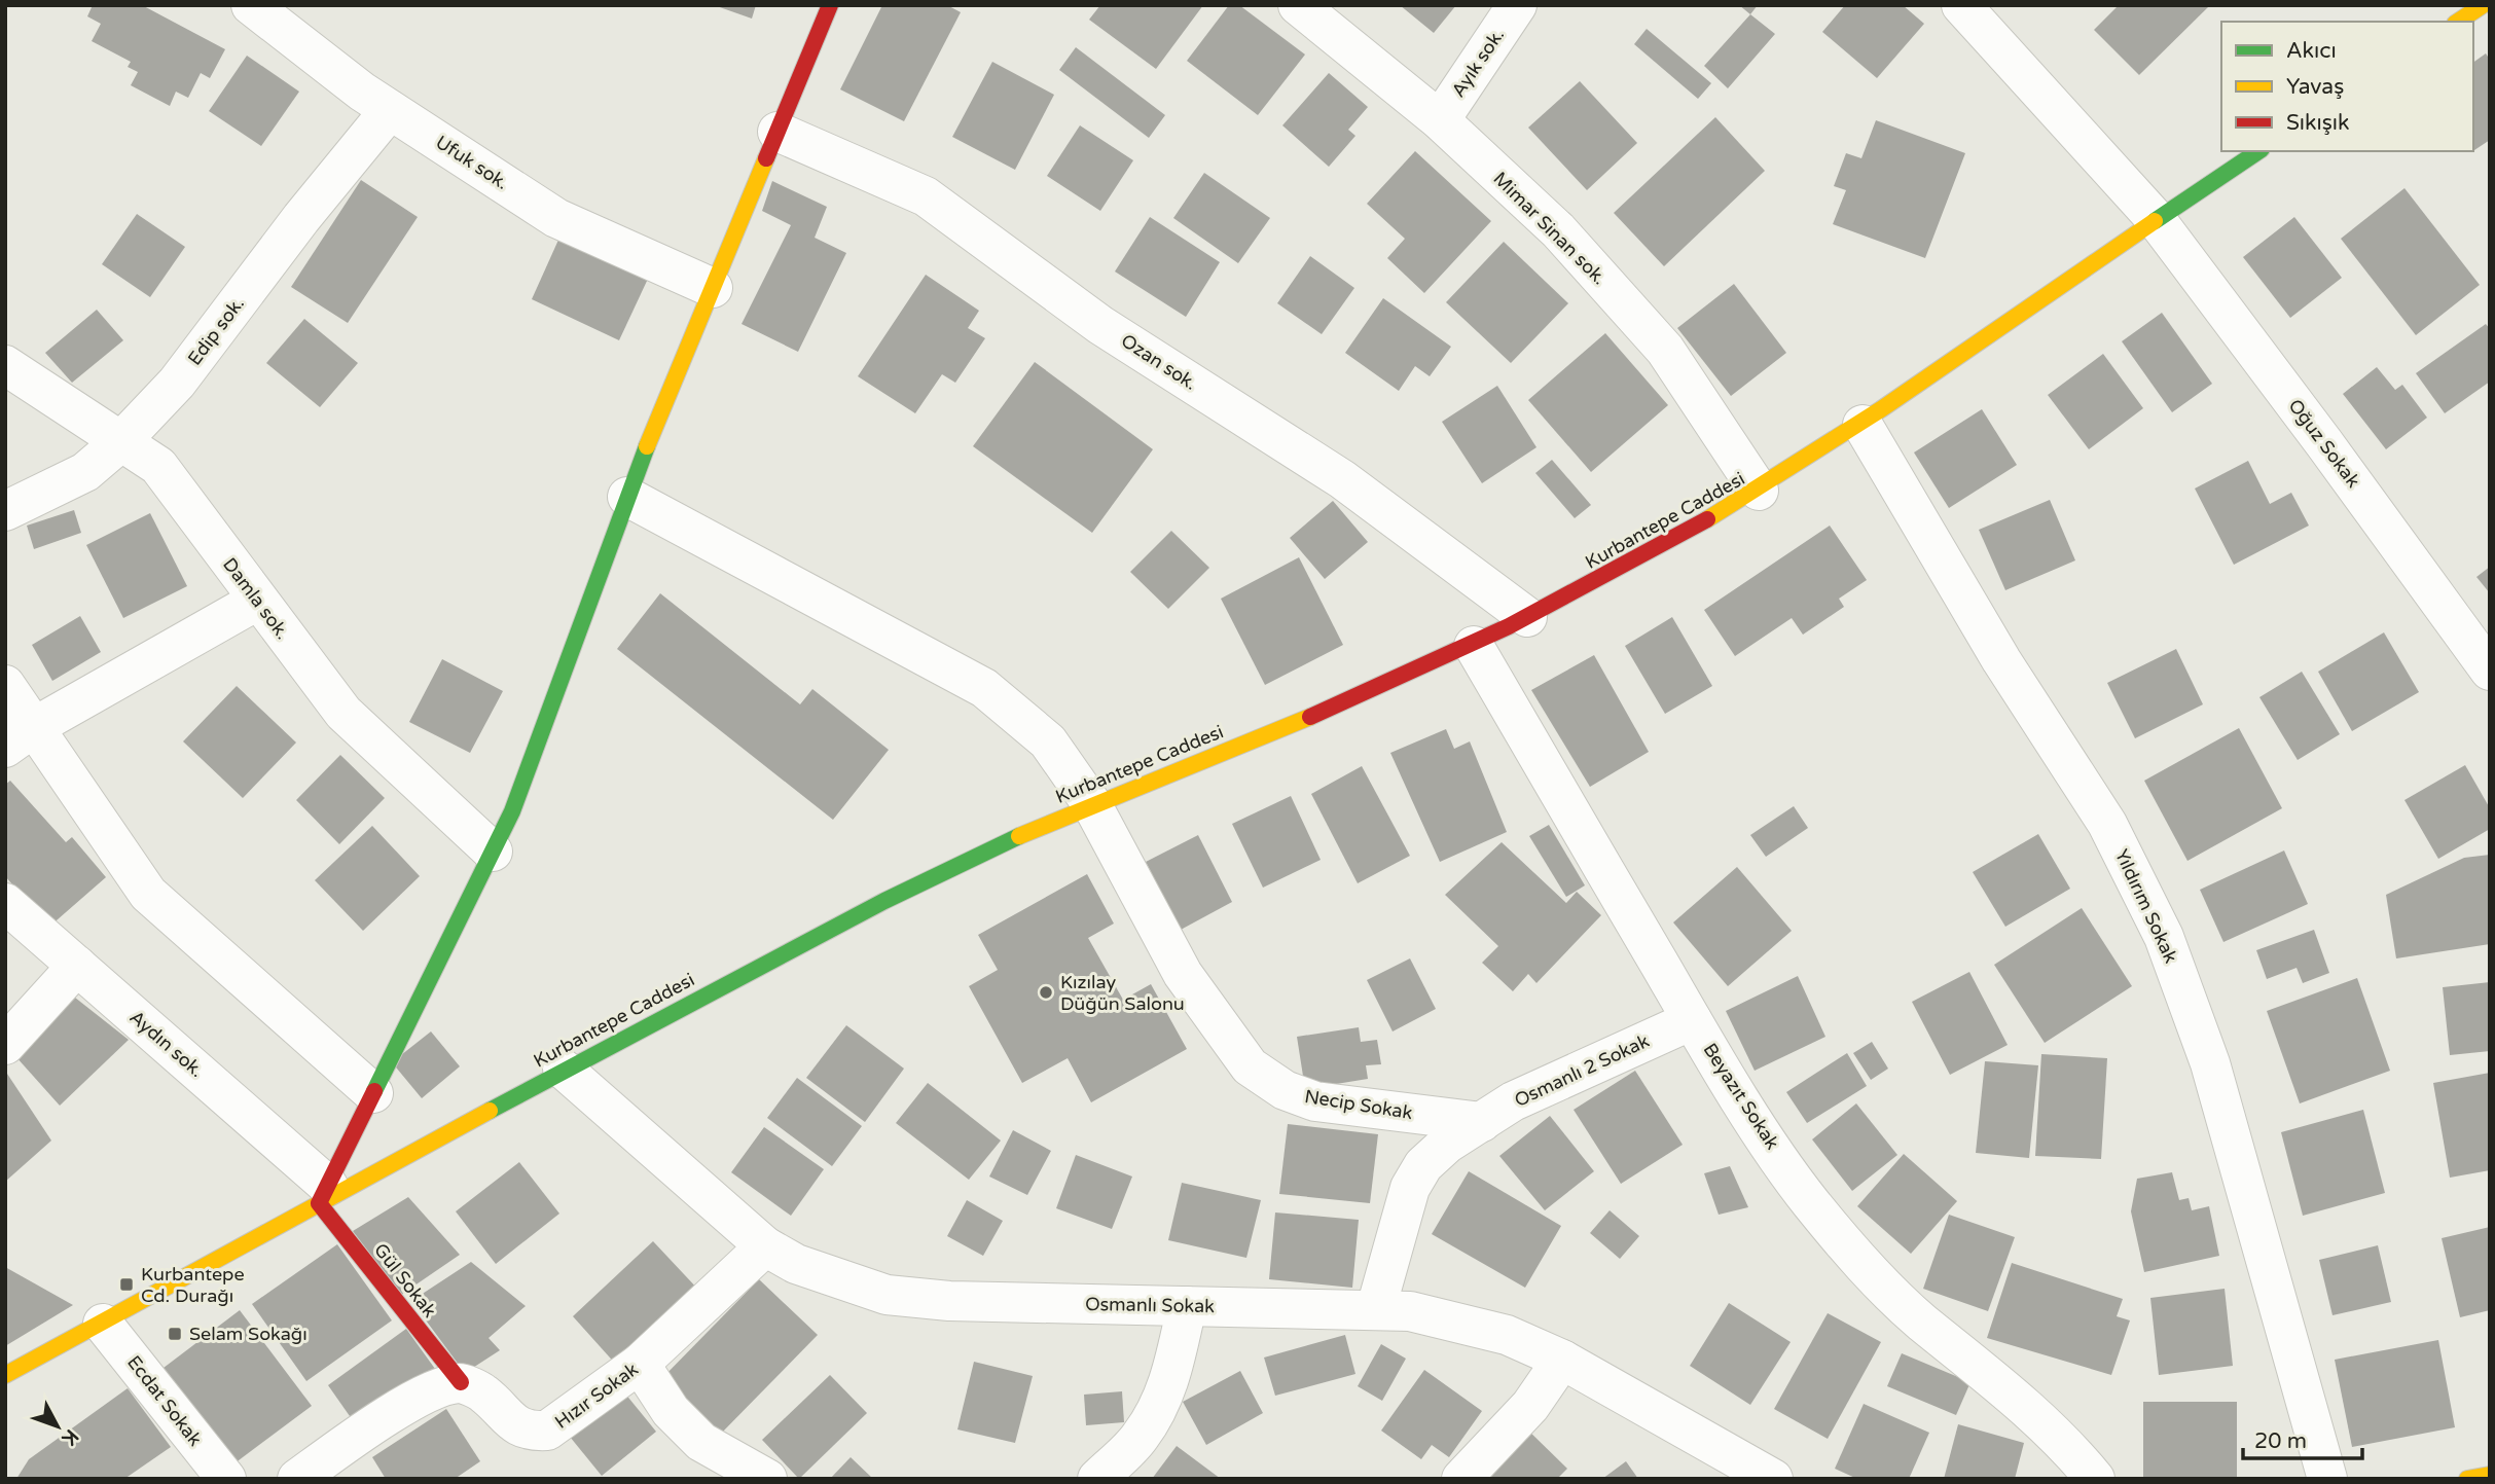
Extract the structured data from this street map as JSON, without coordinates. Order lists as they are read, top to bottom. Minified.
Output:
{"streets":{"main road":["Kurbantepe Caddesi","Gül Sokak"],"street":["Ayık sok.","Ufuk sok.","Mimar Sinan sok.","Edip sok.","Ozan sok.","Oğuz Sokak","Damla sok.","Yıldırım Sokak","Aydın sok.","Osmanlı 2 Sokak","Beyazıt Sokak","Necip Sokak","Osmanlı Sokak","Hızır Sokak","Ecdat Sokak"]},"crossings":[["Ayık sok.","Mimar Sinan sok."],["Ufuk sok.","Edip sok."],["Mimar Sinan sok.","Kurbantepe Caddesi"],["Edip sok.","Damla sok."],["Ozan sok.","Kurbantepe Caddesi"],["Oğuz Sokak","Kurbantepe Caddesi"],["Kurbantepe Caddesi","Yıldırım Sokak"],["Kurbantepe Caddesi","Aydın sok."],["Kurbantepe Caddesi","Beyazıt Sokak"],["Kurbantepe Caddesi","Necip Sokak"],["Kurbantepe Caddesi","Gül Sokak"],["Kurbantepe Caddesi","Osmanlı Sokak"],["Kurbantepe Caddesi","Ecdat Sokak"],["Aydın sok.","Gül Sokak"],["Osmanlı 2 Sokak","Beyazıt Sokak"],["Osmanlı 2 Sokak","Necip Sokak"],["Osmanlı 2 Sokak","Osmanlı Sokak"],["Gül Sokak","Hızır Sokak"],["Osmanlı Sokak","Hızır Sokak"]],"places":{"other":["Kızılay Düğün Salonu"],"transit":["Kurbantepe Cd. Durağı","Selam Sokağı"]},"legend":["Akıcı","Yavaş","Sıkışık"],"scale_bar":"20 m","north":"bottom right"}
